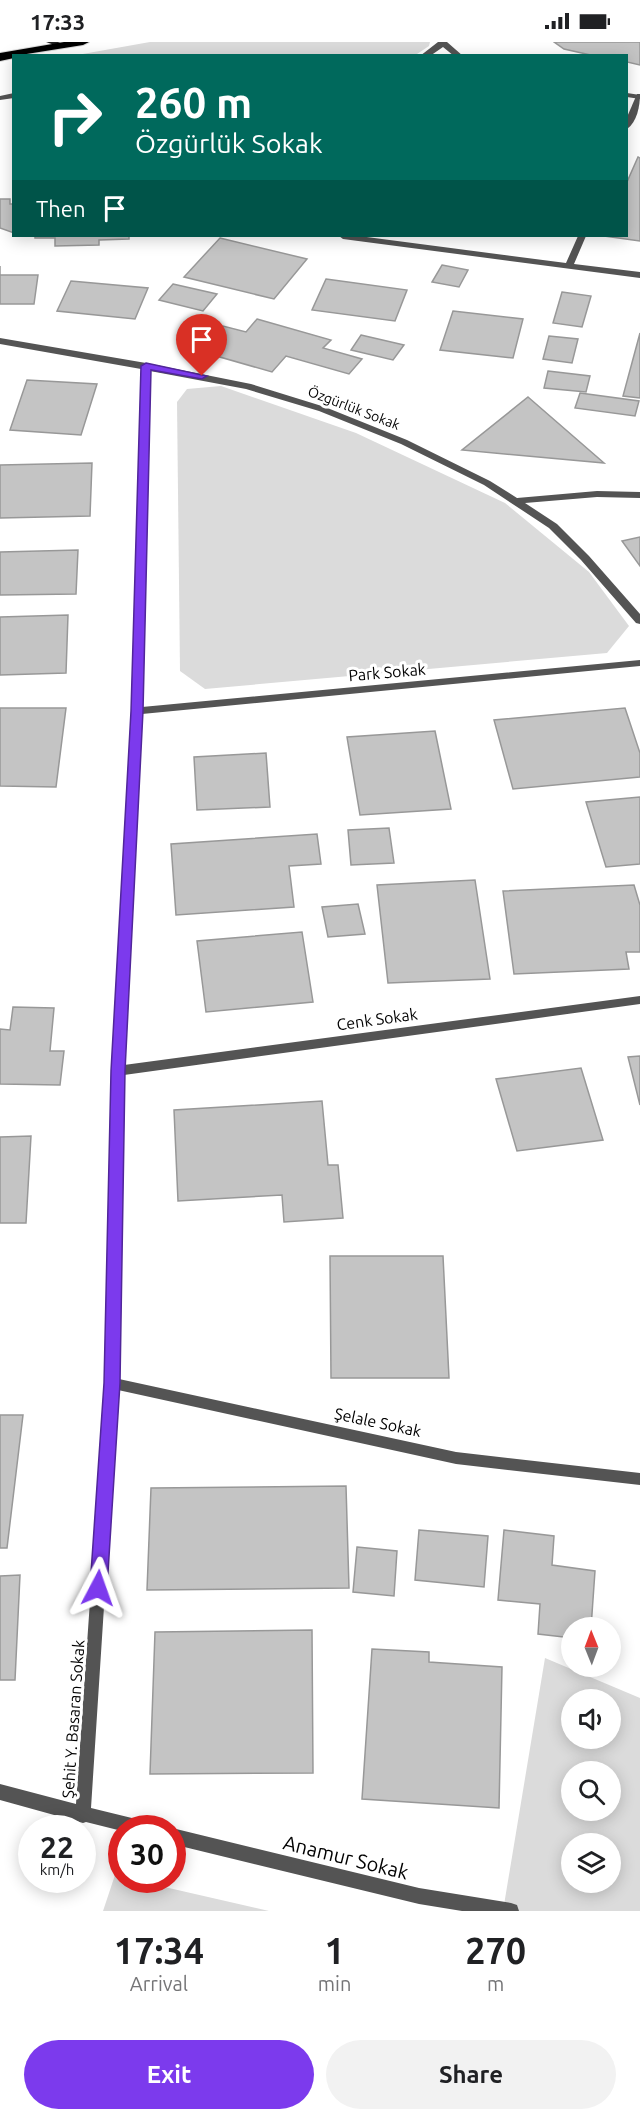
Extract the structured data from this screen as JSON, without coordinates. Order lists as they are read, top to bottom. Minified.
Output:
{"streets":{"street":["Özgürlük Sokak","Park Sokak","Cenk Sokak","Şelale Sokak","Şehit Y. Basaran Sokak","Anamur Sokak"]},"crossings":[["Özgürlük Sokak","Şehit Y. Basaran Sokak"],["Park Sokak","Şehit Y. Basaran Sokak"],["Cenk Sokak","Şehit Y. Basaran Sokak"],["Şelale Sokak","Şehit Y. Basaran Sokak"]],"north":"top","page":{"status":"17:33","turn":["260 m","Özgürlük Sokak"],"then":"Then","speed":"22 km/h","limit":"30","eta":["17:34","Arrival","1","min","270","m"],"buttons":["Exit","Share"]}}
